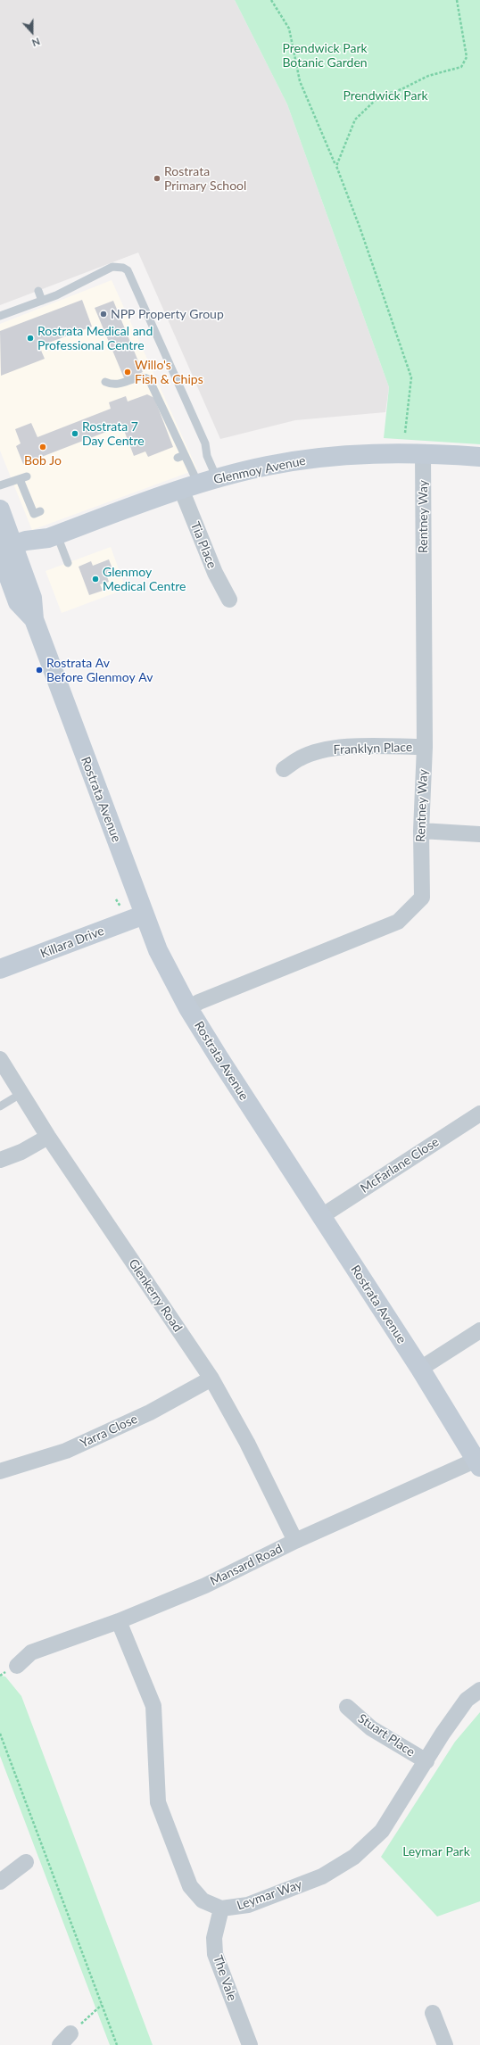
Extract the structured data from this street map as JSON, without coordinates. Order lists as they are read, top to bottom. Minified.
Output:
{"streets":{"street":["Glenmoy Avenue","Rentney Way","Tia Place","Franklyn Place","Rostrata Avenue","Killara Drive","McFarlane Close","Glenkerry Road","Yarra Close","Mansard Road","Stuart Place","Leymar Way","The Vale"]},"crossings":[["Glenmoy Avenue","Rentney Way"],["Glenmoy Avenue","Tia Place"],["Glenmoy Avenue","Rostrata Avenue"],["Rentney Way","Franklyn Place"],["Rentney Way","Rostrata Avenue"],["Rostrata Avenue","Killara Drive"],["Rostrata Avenue","McFarlane Close"],["Rostrata Avenue","Mansard Road"],["Glenkerry Road","Yarra Close"],["Glenkerry Road","Mansard Road"],["Mansard Road","Leymar Way"],["Stuart Place","Leymar Way"],["Leymar Way","The Vale"]],"parks":["Prendwick Park Botanic Garden","Prendwick Park","Leymar Park"],"places":["Rostrata Primary School","NPP Property Group","Rostrata Medical and Professional Centre","Willo's Fish & Chips","Rostrata 7 Day Centre","Bob Jo","Glenmoy Medical Centre","Rostrata Av Before Glenmoy Av"],"north":"bottom"}
